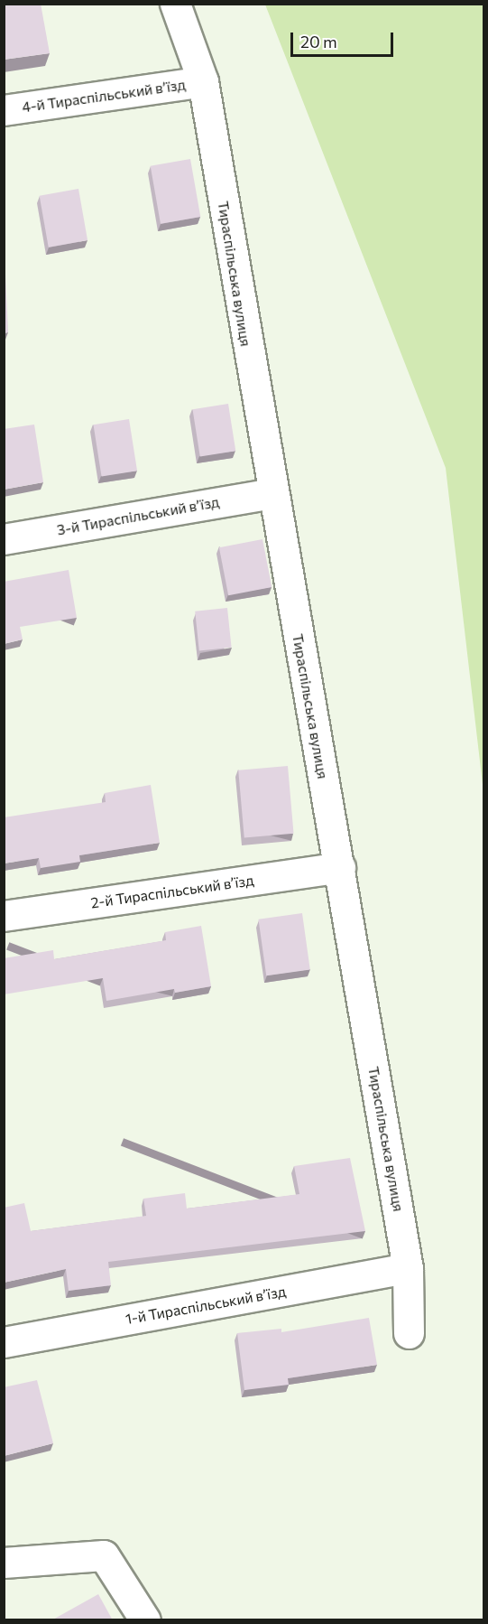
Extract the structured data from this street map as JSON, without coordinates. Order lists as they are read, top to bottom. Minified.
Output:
{"streets":{"street":["4-й Тираспільський в’їзд","Тираспільська вулиця","3-й Тираспільський в’їзд","2-й Тираспільський в’їзд","1-й Тираспільський в’їзд"]},"crossings":[["4-й Тираспільський в’їзд","Тираспільська вулиця"],["Тираспільська вулиця","3-й Тираспільський в’їзд"],["Тираспільська вулиця","2-й Тираспільський в’їзд"],["Тираспільська вулиця","1-й Тираспільський в’їзд"]],"scale_bar":"20 m"}
